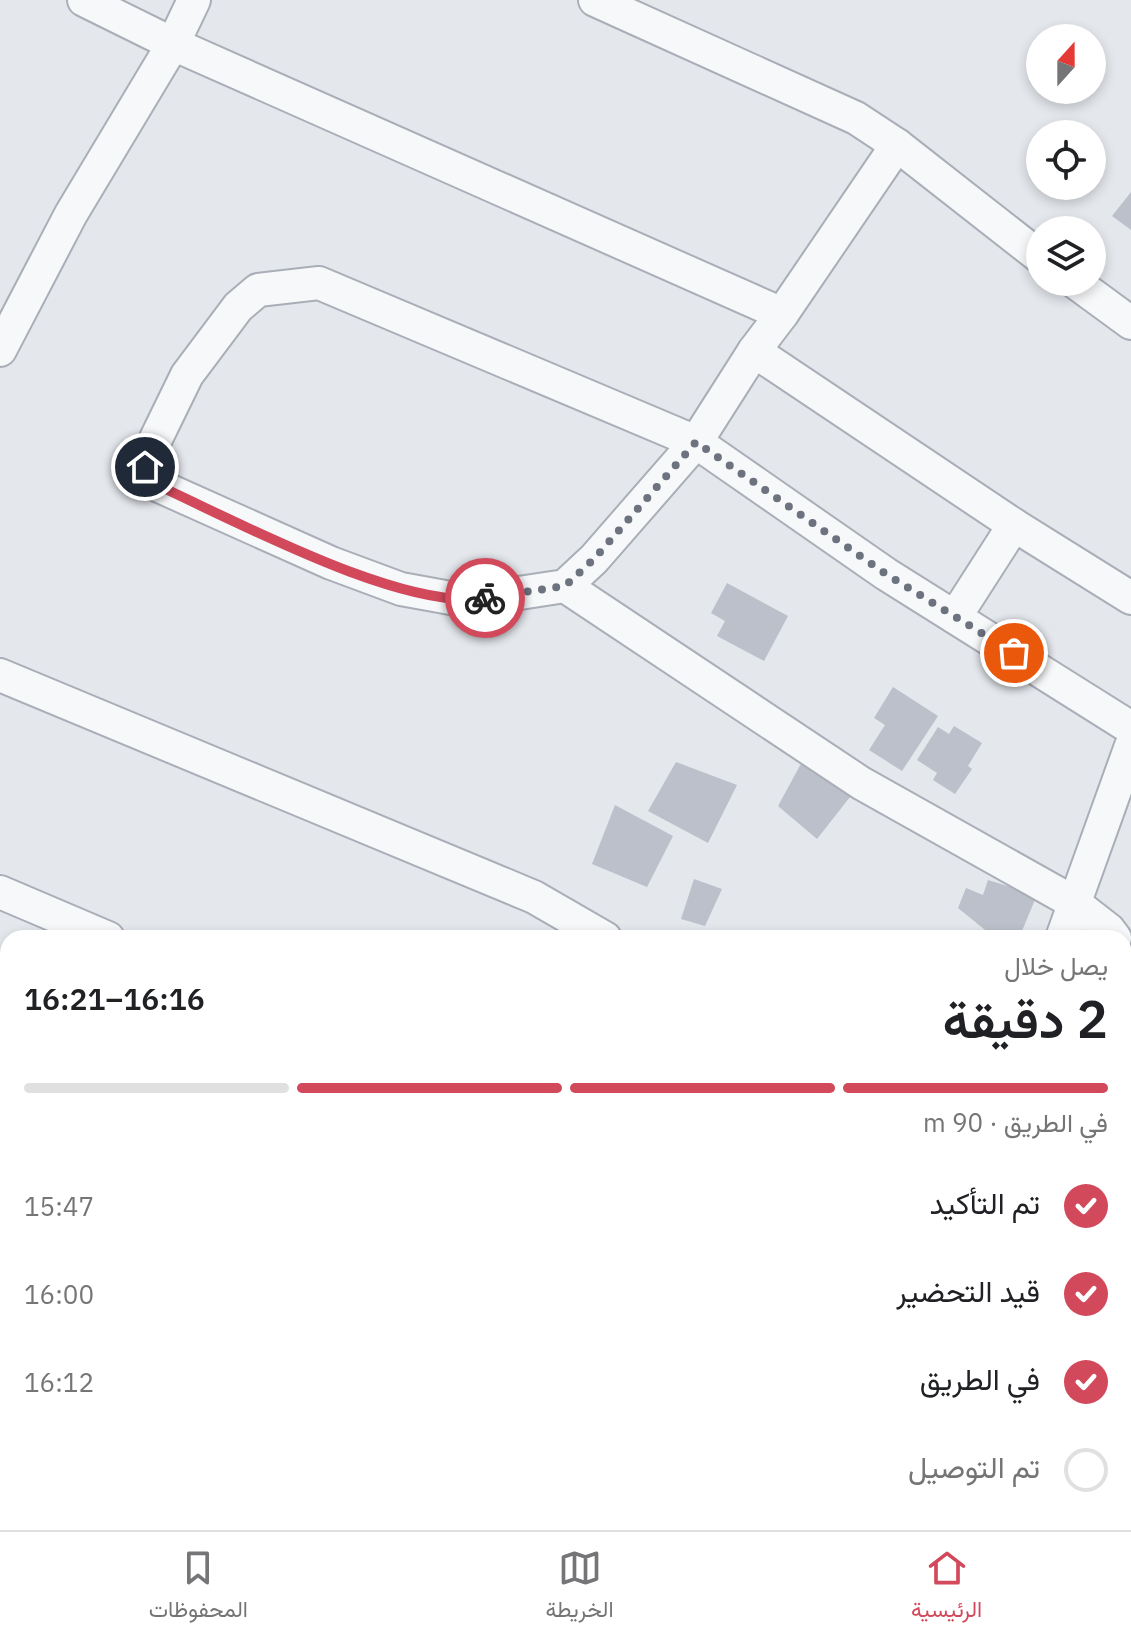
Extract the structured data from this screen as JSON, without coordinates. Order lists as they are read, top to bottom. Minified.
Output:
{"north":"top","page":{"heading":["2 دقيقة","يصل خلال","16:16–16:21"],"bar":"في الطريق · 90 m","list":[["تم التأكيد","15:47"],["قيد التحضير","16:00"],["في الطريق","16:12"],"تم التوصيل"],"tabs":["الرئيسية","الخريطة","المحفوظات"]}}
